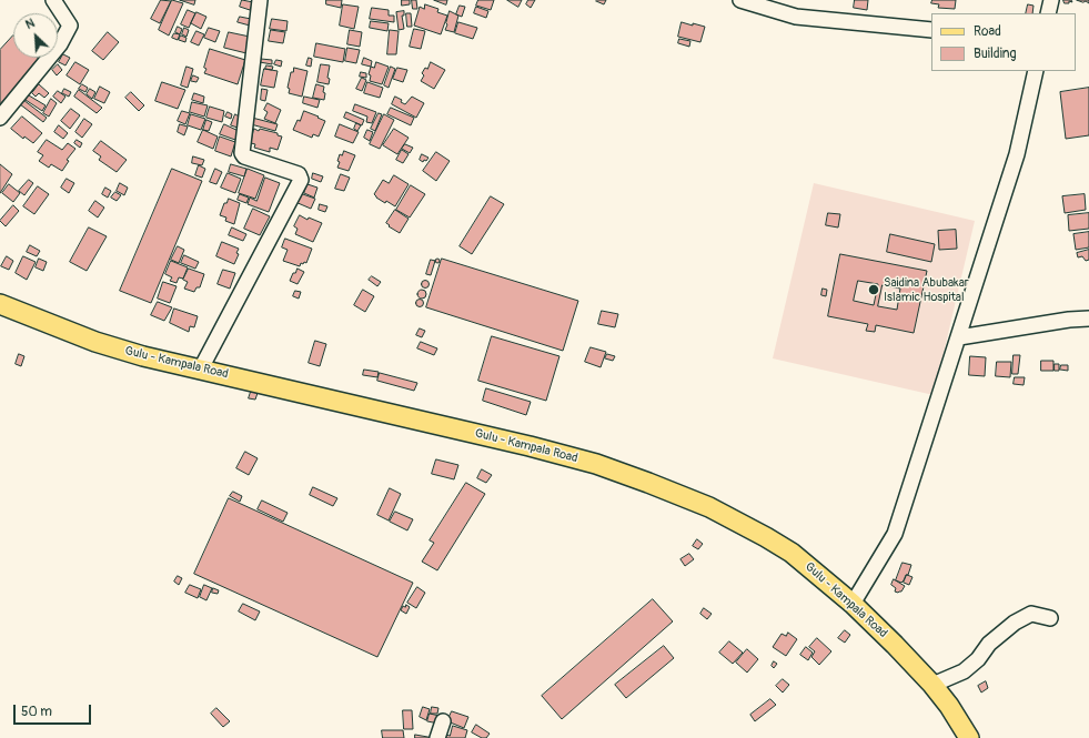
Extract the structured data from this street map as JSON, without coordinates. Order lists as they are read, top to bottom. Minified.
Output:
{"streets":{"main road":["Gulu - Kampala Road"]},"places":["Saidina Abubakar Islamic Hospital"],"legend":["Road","Building"],"scale_bar":"50 m","north":"top left"}
